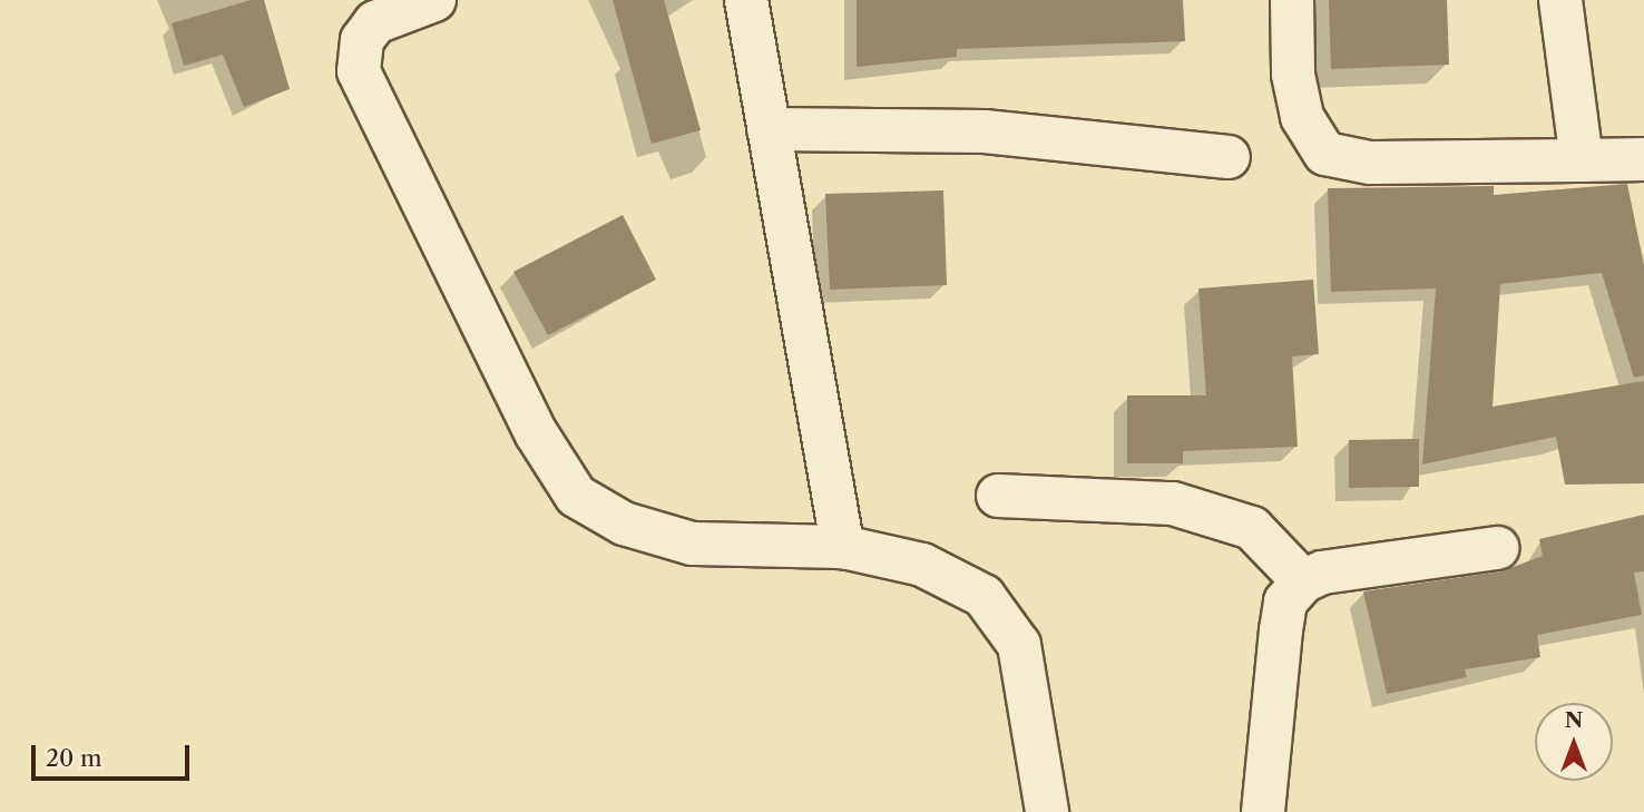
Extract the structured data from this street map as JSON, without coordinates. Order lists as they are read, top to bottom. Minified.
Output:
{"scale_bar":"20 m","north":"top"}
